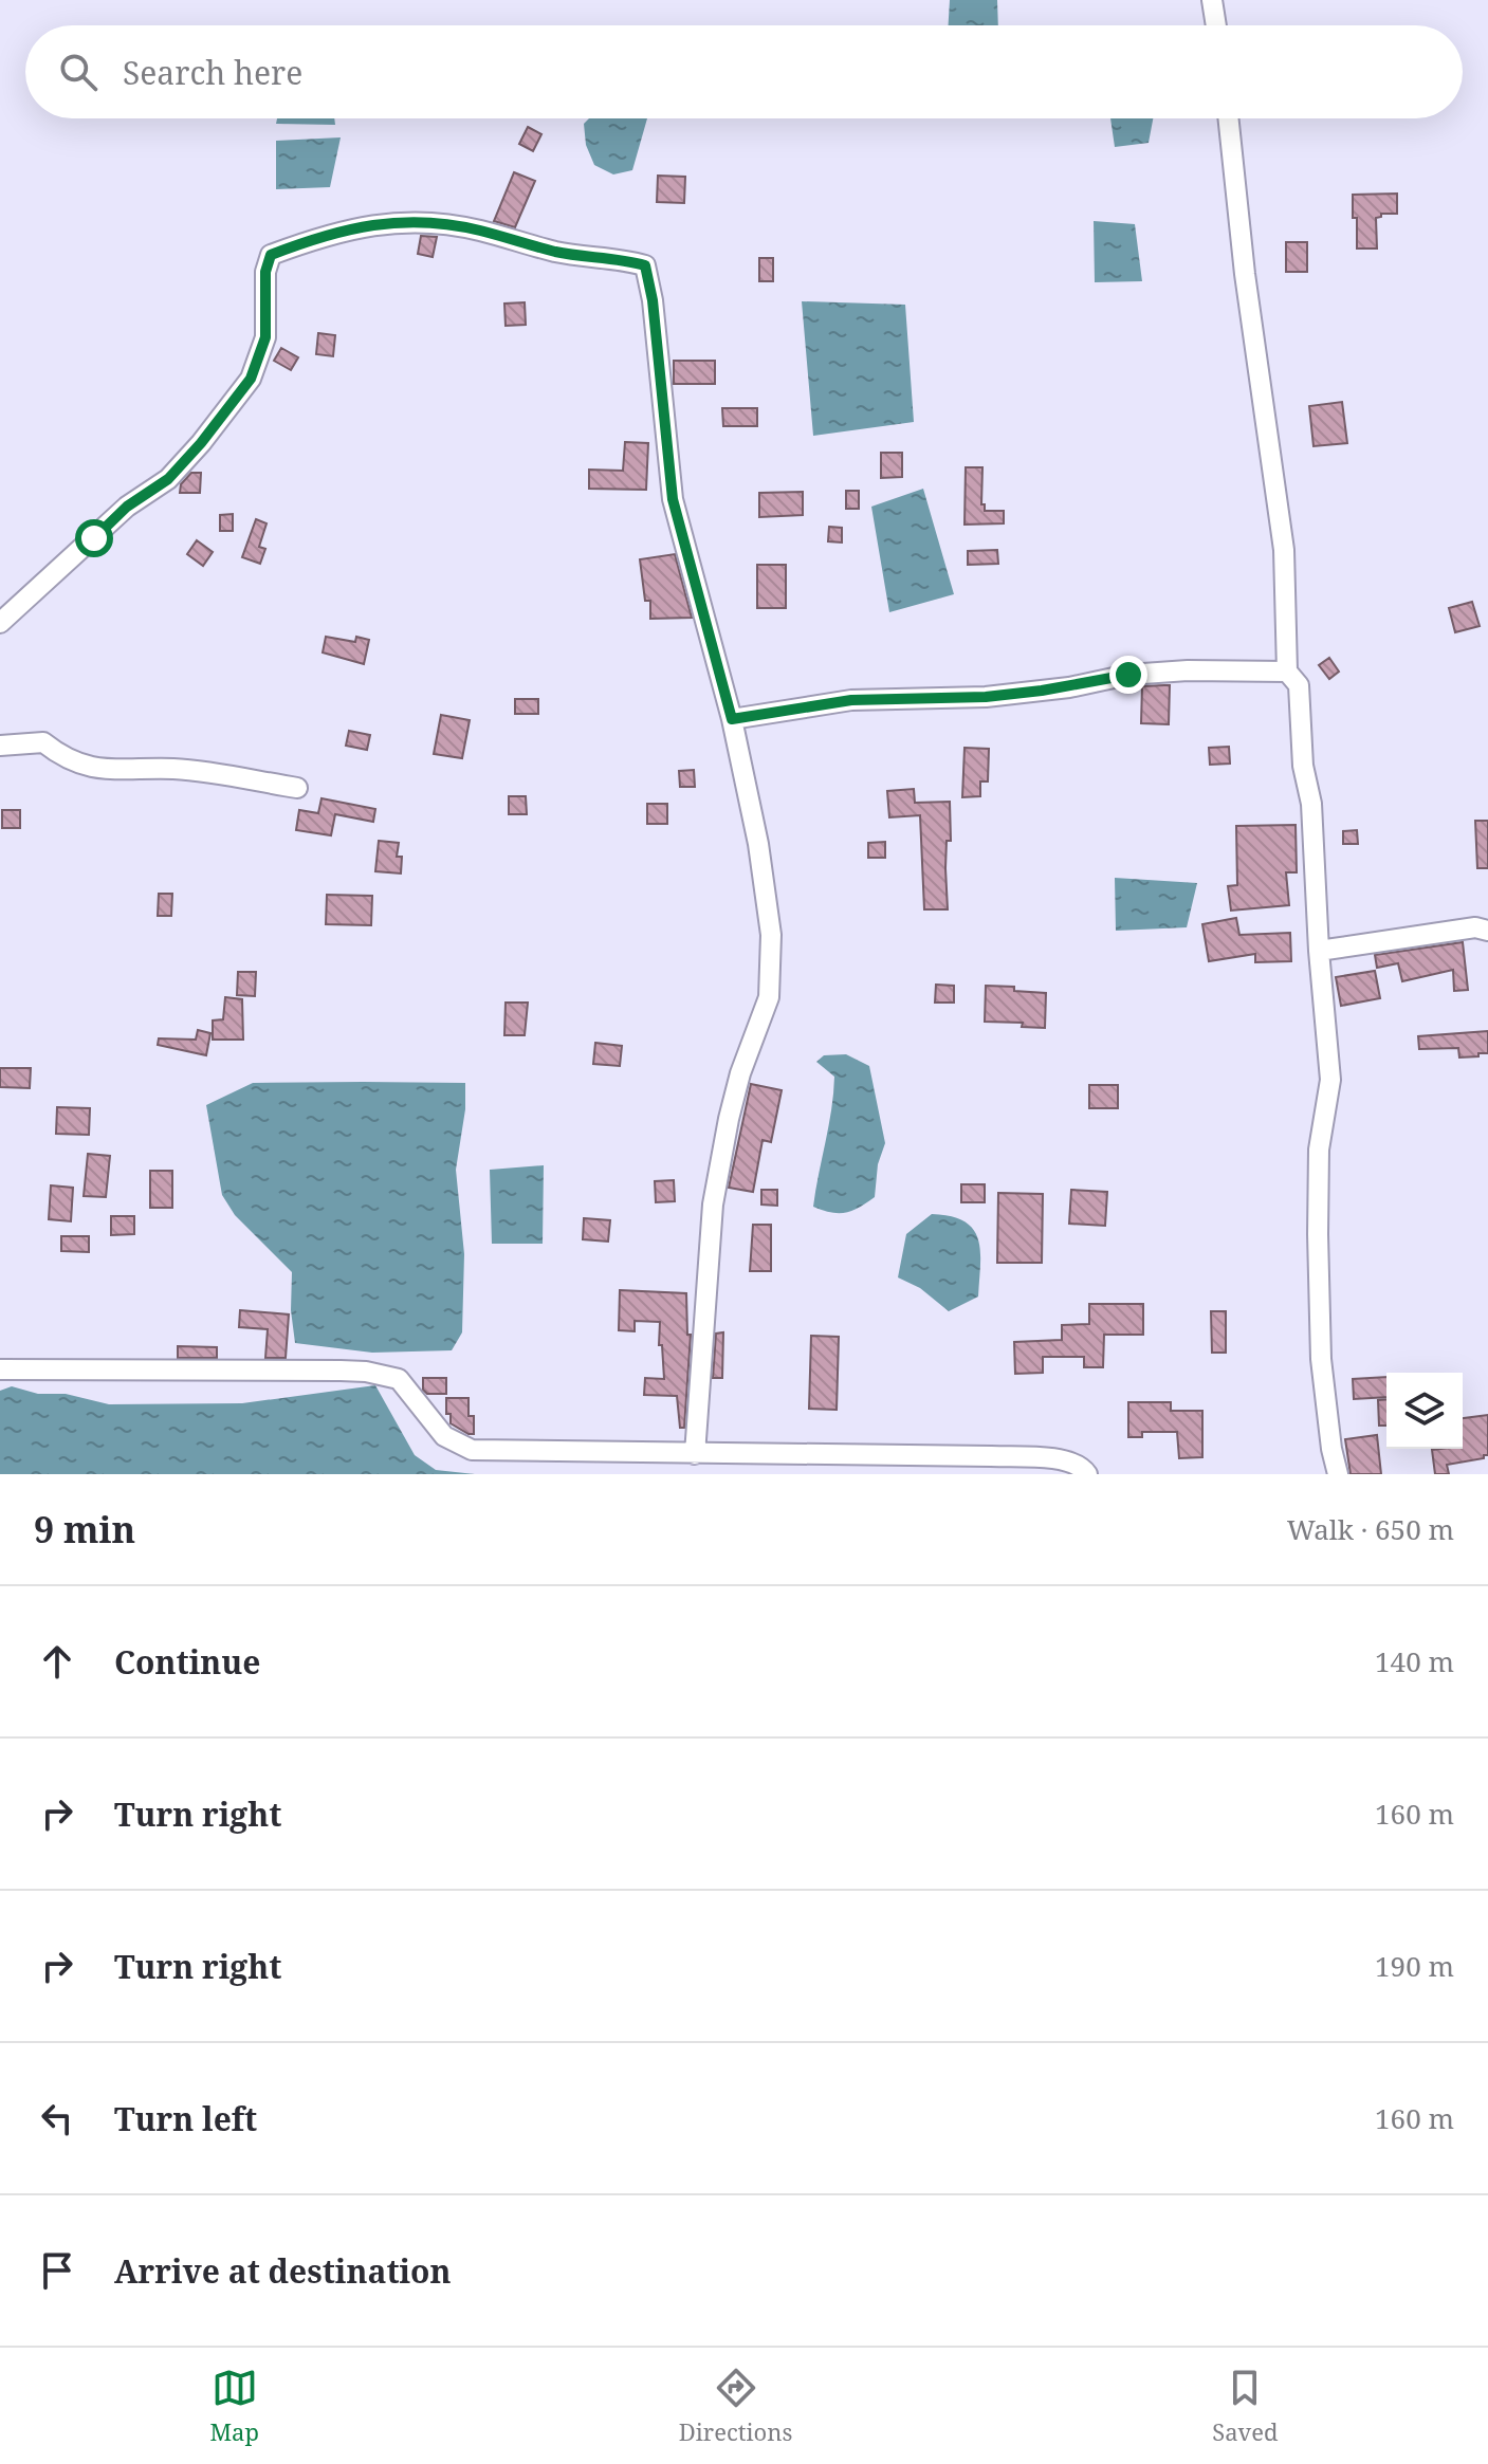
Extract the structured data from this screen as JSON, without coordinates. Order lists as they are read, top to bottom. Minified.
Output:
{"page":{"search":"Search here","heading":["9 min","Walk · 650 m"],"list":[["Continue","140 m"],["Turn right","160 m"],["Turn right","190 m"],["Turn left","160 m"],"Arrive at destination"],"nav":["Map","Directions","Saved"]}}
